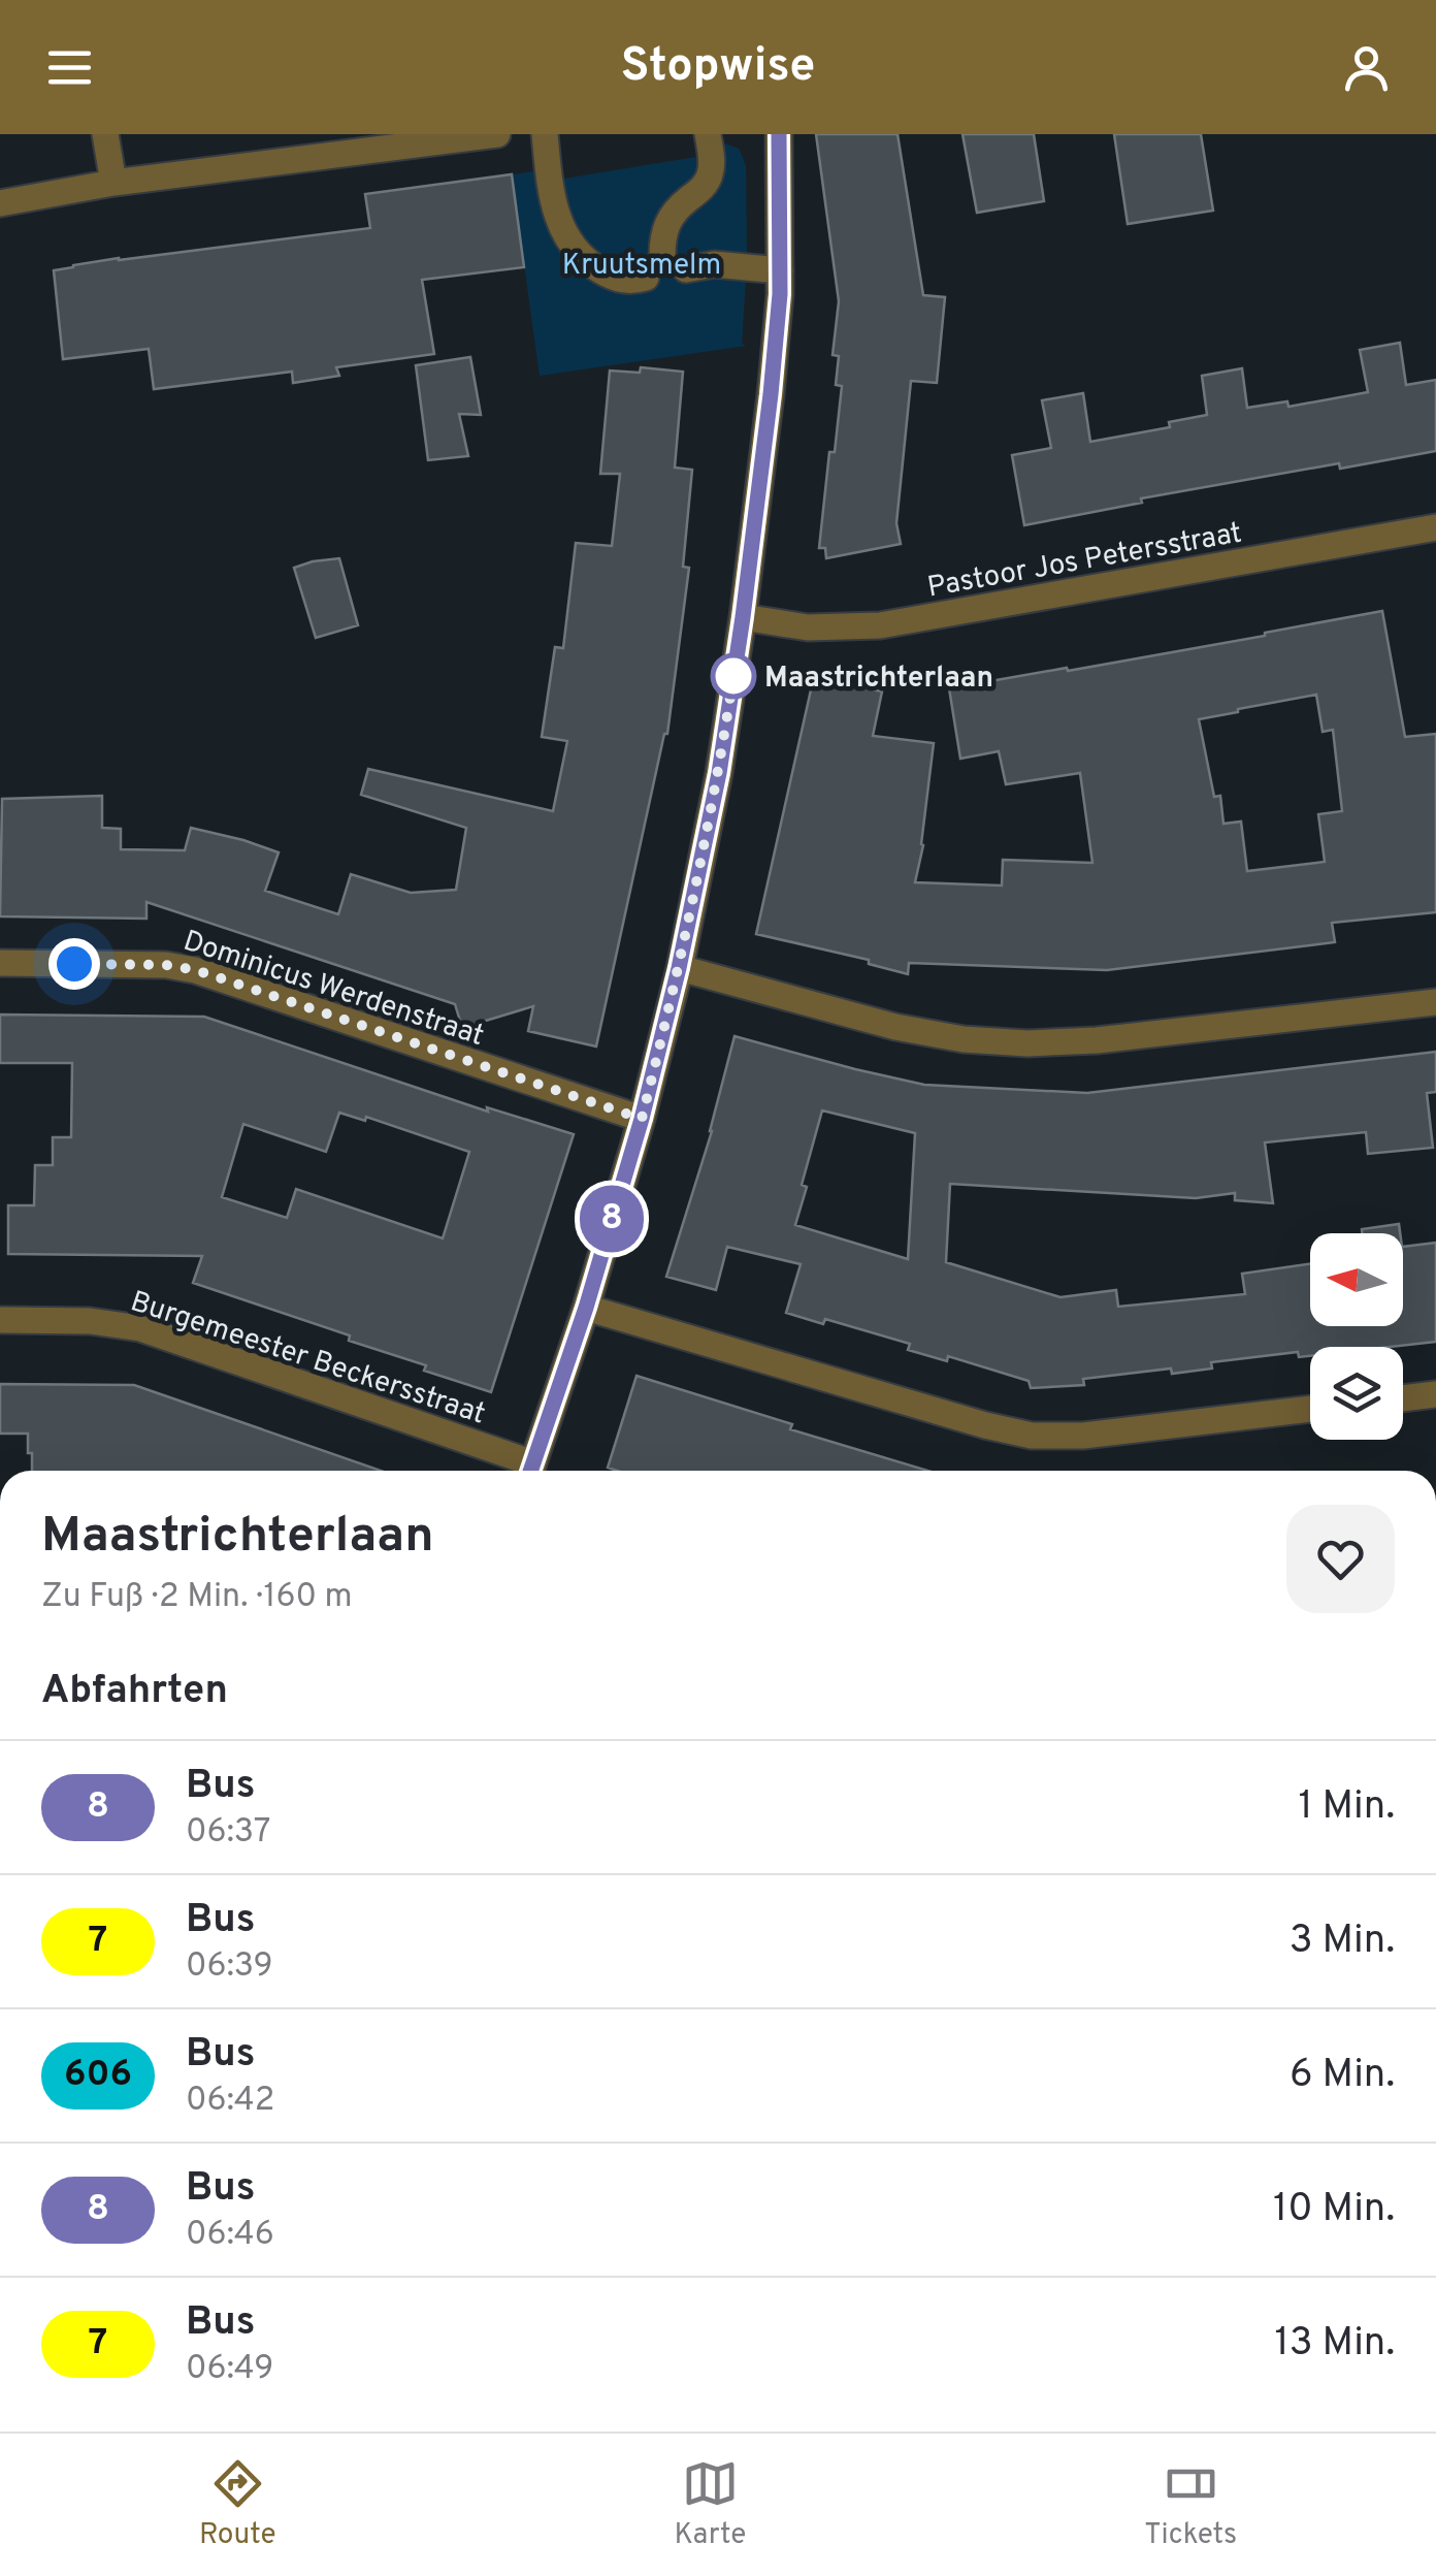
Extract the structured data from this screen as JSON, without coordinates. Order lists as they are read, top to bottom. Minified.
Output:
{"streets":{"street":["Pastoor Jos Petersstraat","Dominicus Werdenstraat","Burgemeester Beckersstraat"]},"parks":["Kruutsmelm"],"places":["Maastrichterlaan"],"lines":["bus line 8"],"north":"left","page":{"header":"Stopwise","on_map":"8","heading":[["Maastrichterlaan","Zu Fuß · 2 Min. · 160 m"],"Abfahrten"],"list":[{"mark":"8","name":"Bus","note":"06:37","value":"1 Min."},{"mark":"7","name":"Bus","note":"06:39","value":"3 Min."},{"mark":"606","name":"Bus","note":"06:42","value":"6 Min."},{"mark":"8","name":"Bus","note":"06:46","value":"10 Min."},{"mark":"7","name":"Bus","note":"06:49","value":"13 Min."}],"tabs":["Route","Karte","Tickets"]}}
